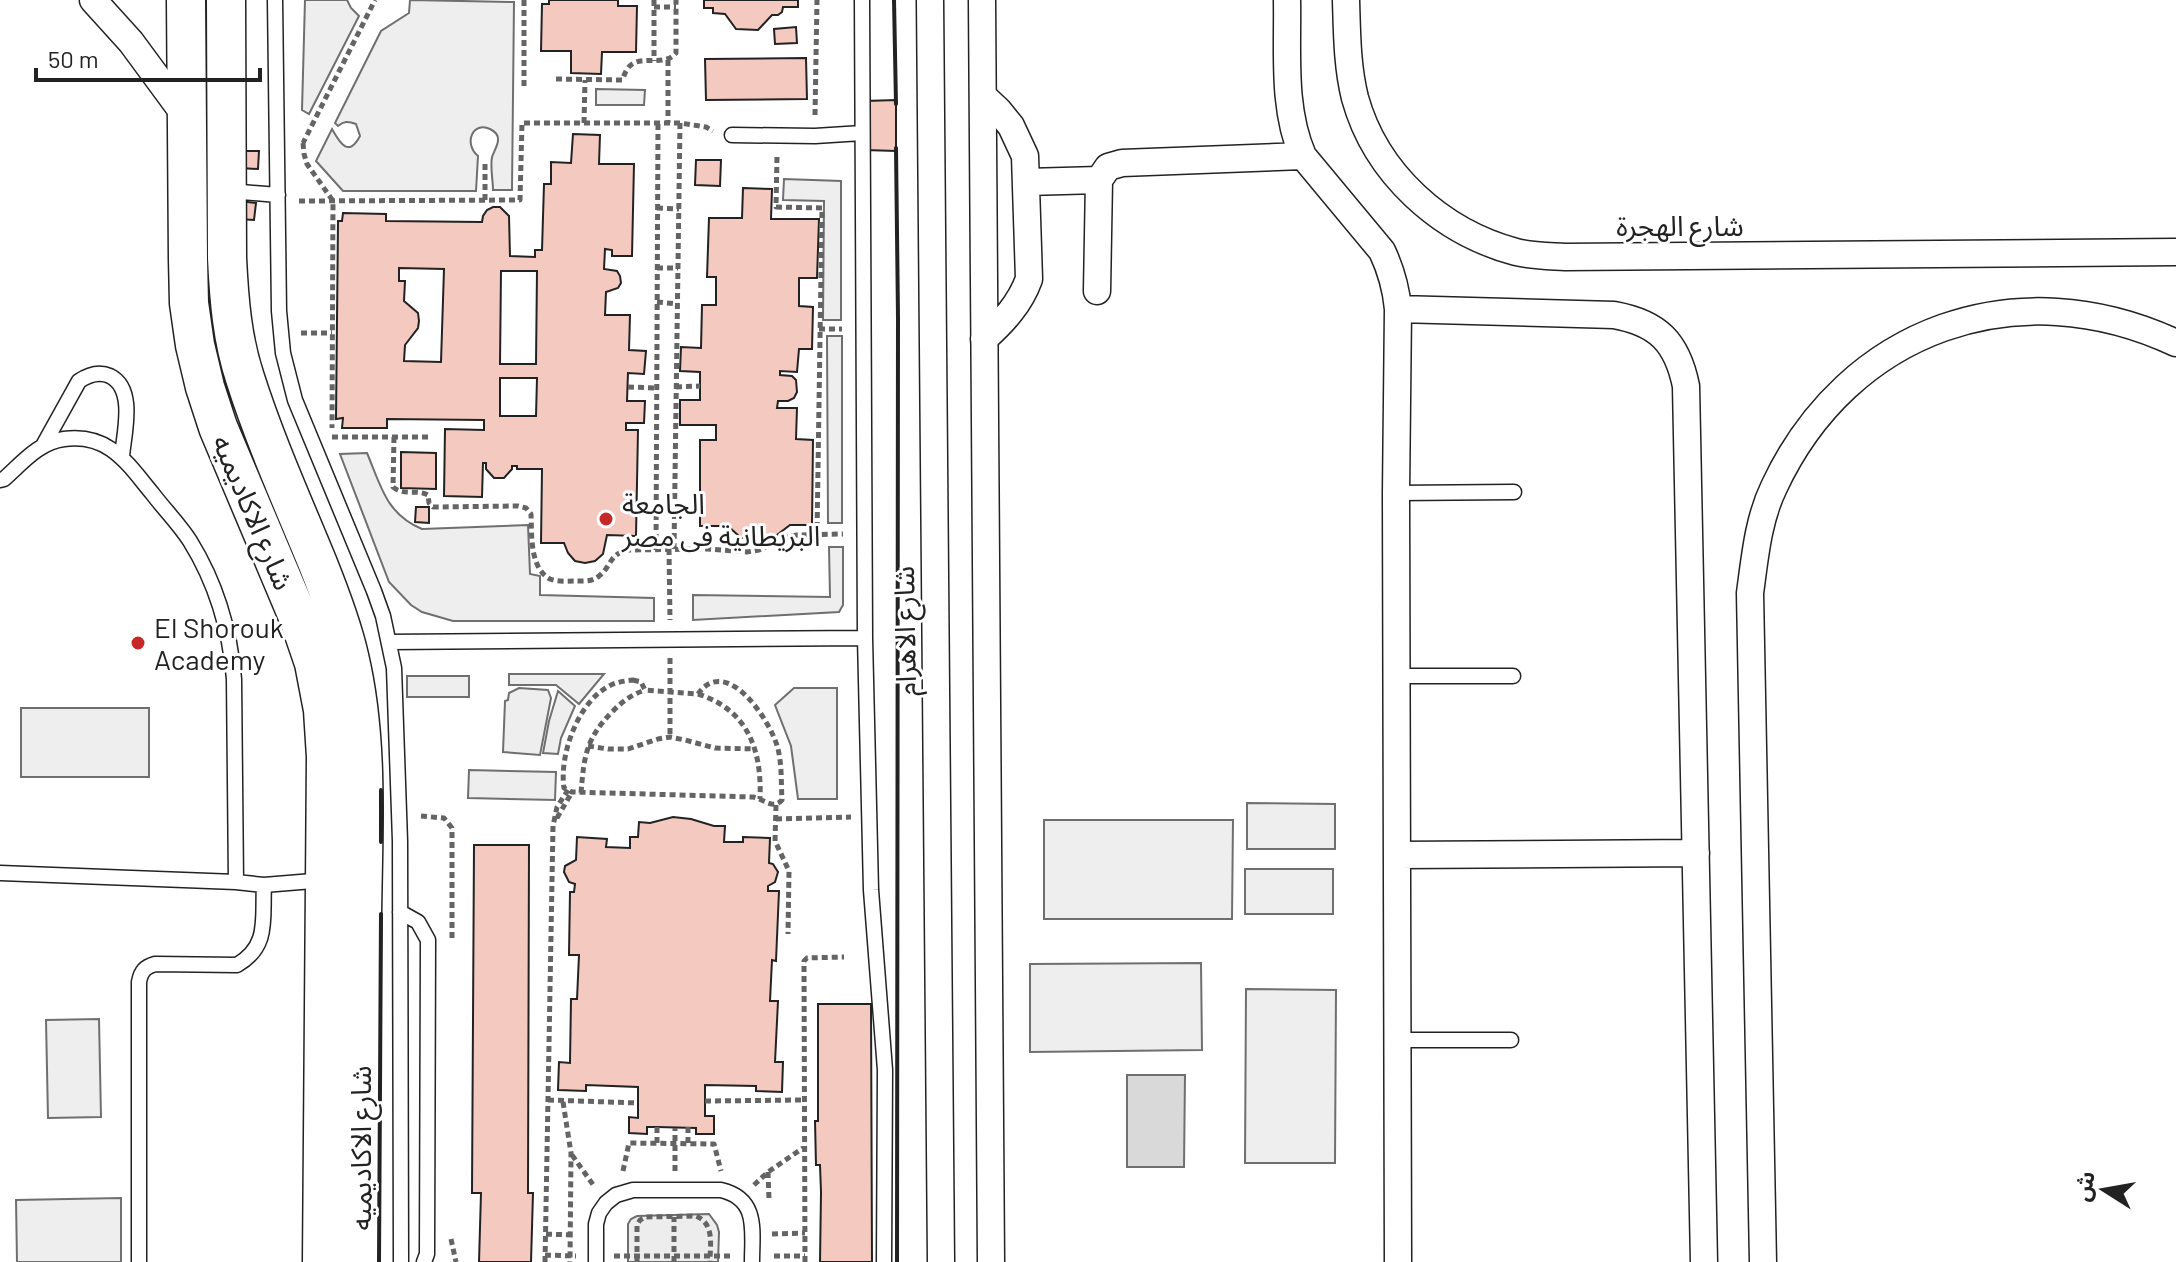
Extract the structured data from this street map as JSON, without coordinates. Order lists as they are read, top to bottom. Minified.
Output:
{"streets":{"street":["شارع الهجرة","شارع الاكاديميه","شارع الاهرام"]},"places":["الجامعة البريطانية فى مصر","El Shorouk Academy"],"scale_bar":"50 m","north":"left"}
